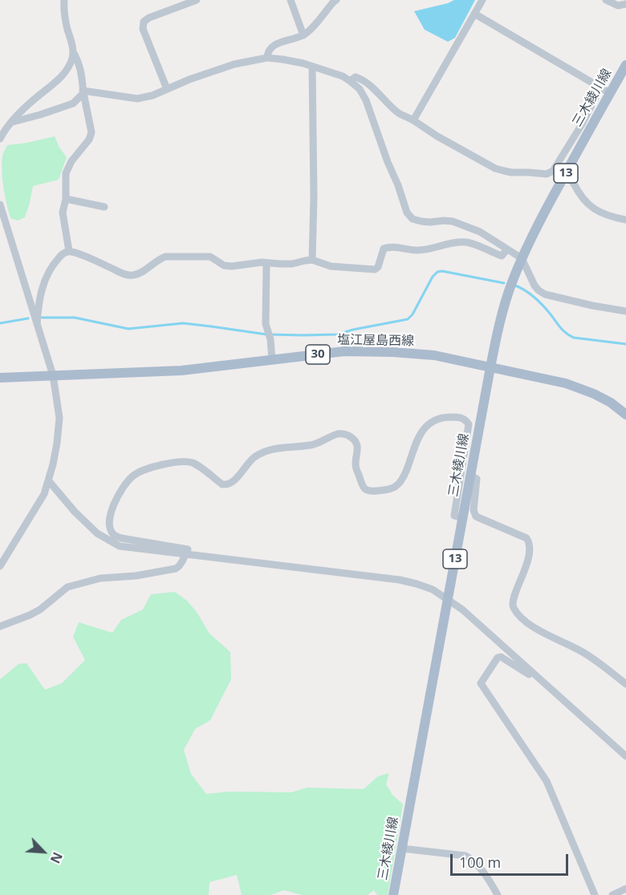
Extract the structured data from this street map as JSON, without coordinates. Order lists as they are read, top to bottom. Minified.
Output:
{"streets":{"main road":["三木綾川線","13","塩江屋島西線","30"]},"crossings":[["三木綾川線","塩江屋島西線"]],"scale_bar":"100 m","north":"bottom right"}
